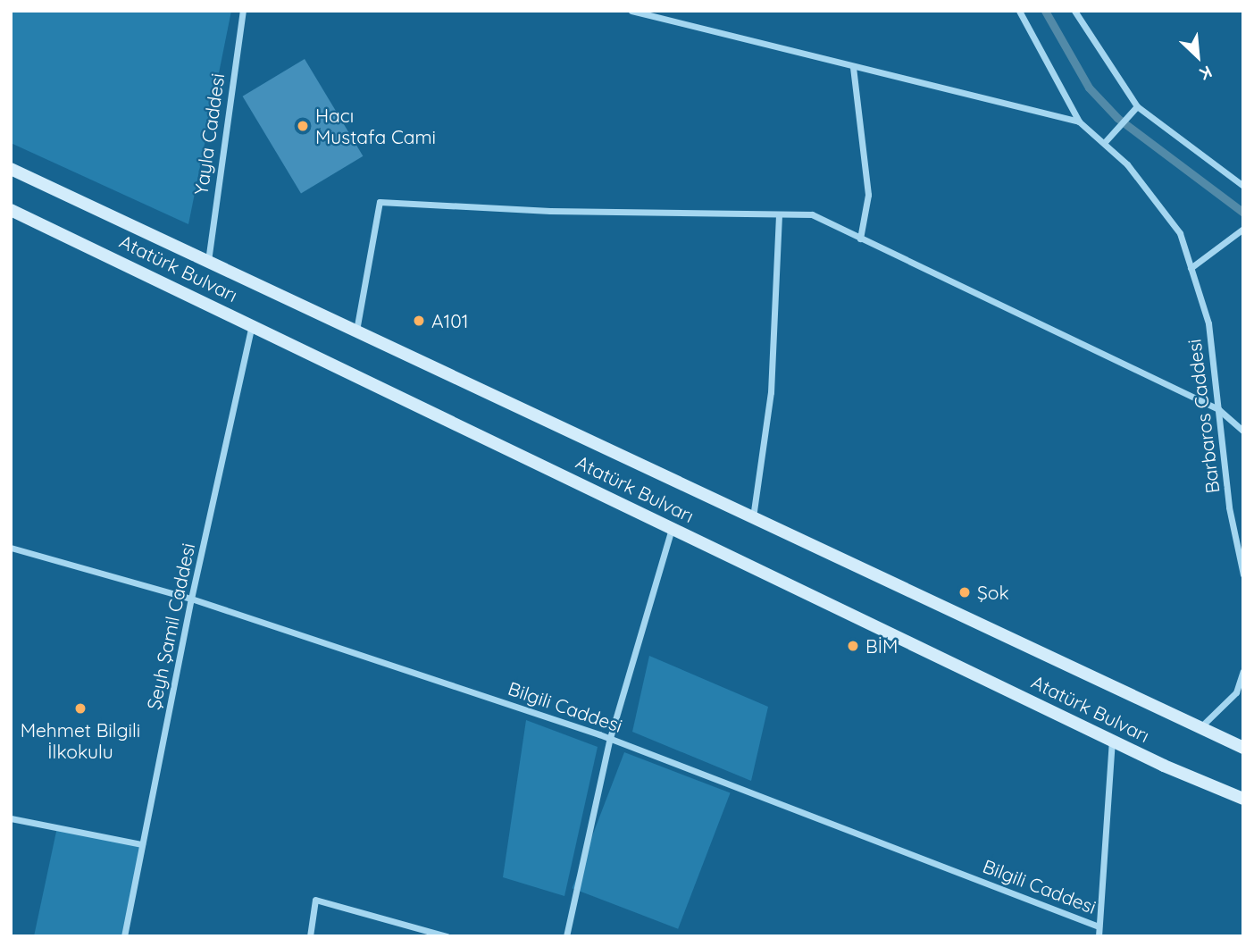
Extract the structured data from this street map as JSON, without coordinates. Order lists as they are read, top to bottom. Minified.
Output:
{"streets":{"main road":["Atatürk Bulvarı"],"street":["Yayla Caddesi","Barbaros Caddesi","Şeyh Şamil Caddesi","Bilgili Caddesi"]},"crossings":[["Yayla Caddesi","Atatürk Bulvarı"],["Atatürk Bulvarı","Şeyh Şamil Caddesi"],["Şeyh Şamil Caddesi","Bilgili Caddesi"]],"places":["Hacı Mustafa Cami","A101","Şok","BİM","Mehmet Bilgili İlkokulu"],"north":"bottom right"}
